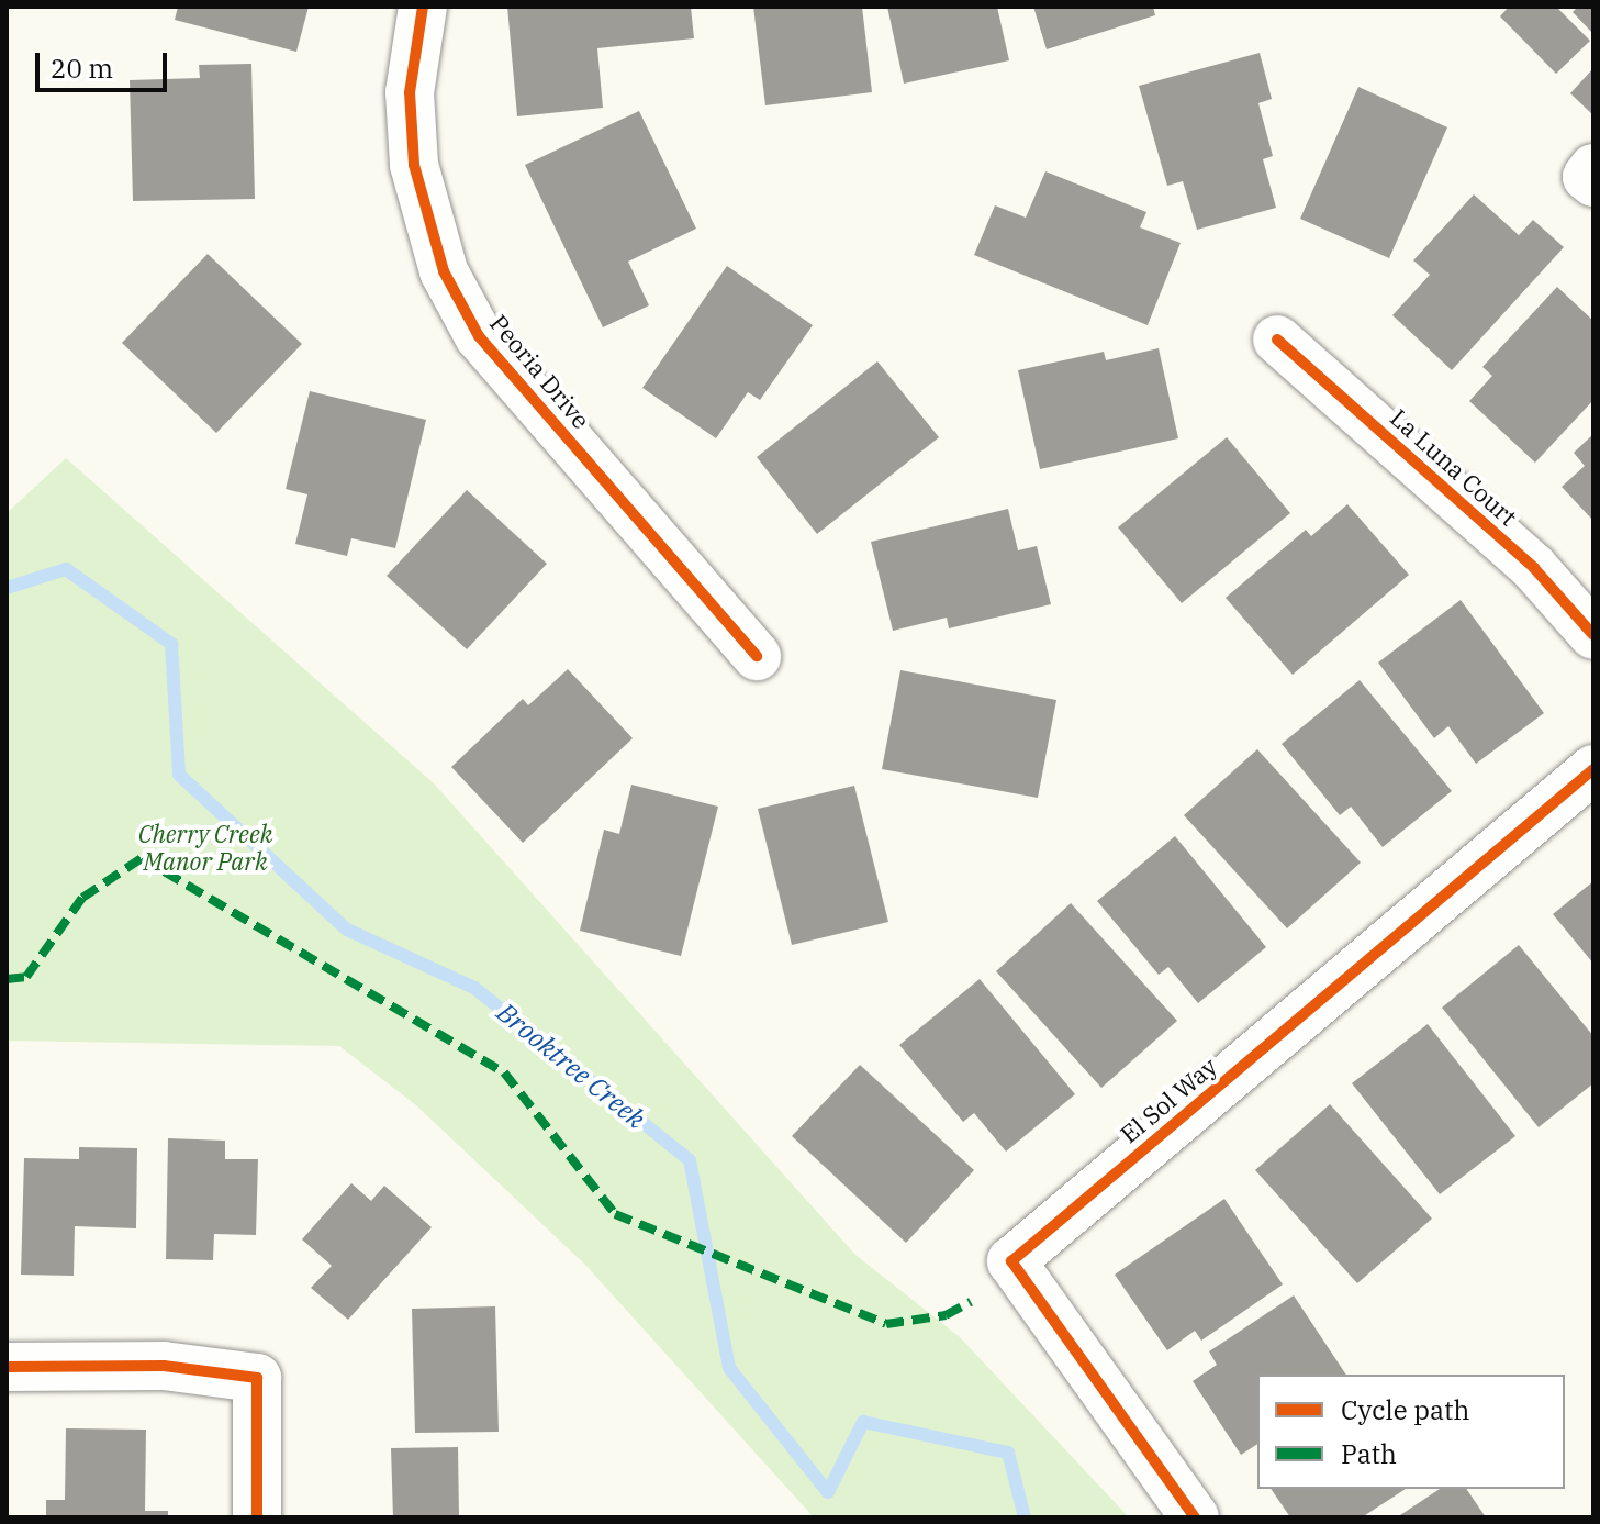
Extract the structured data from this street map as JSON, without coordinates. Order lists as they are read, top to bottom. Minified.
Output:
{"streets":{"street":["Peoria Drive","La Luna Court","El Sol Way"]},"water":["Brooktree Creek"],"parks":["Cherry Creek Manor Park"],"legend":["Cycle path","Path"],"scale_bar":"20 m"}
